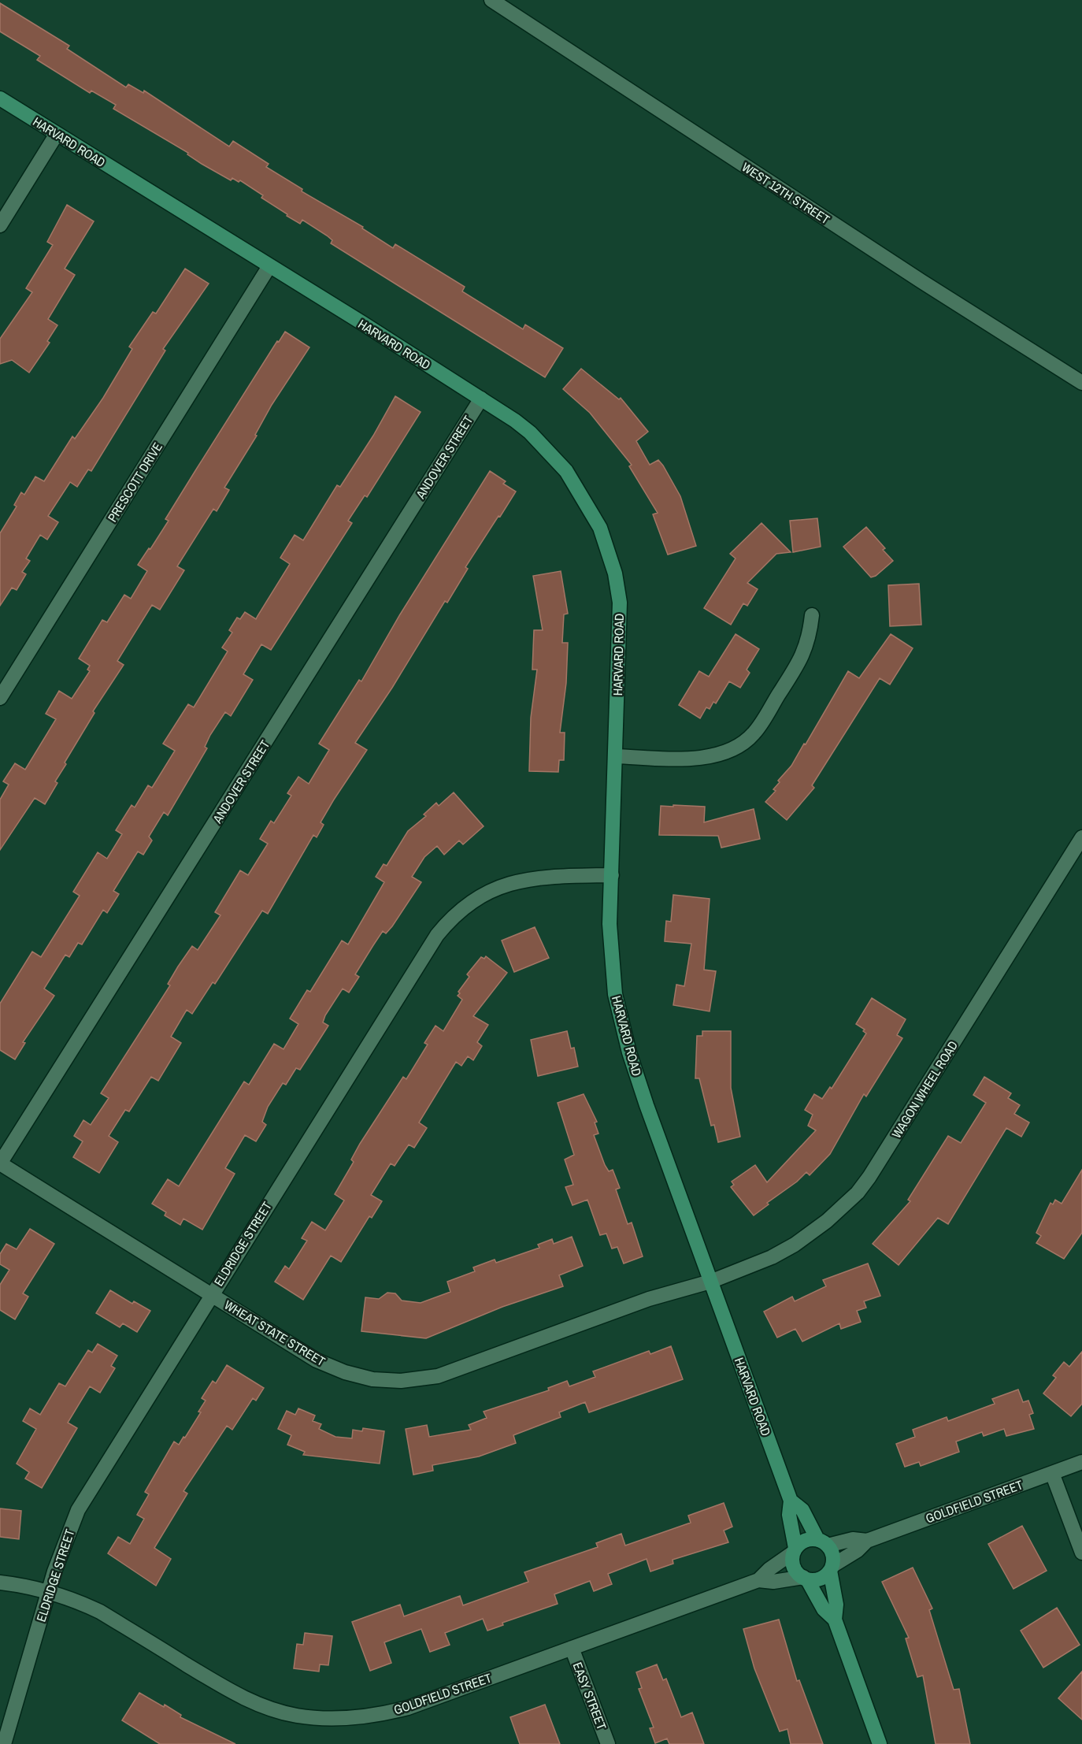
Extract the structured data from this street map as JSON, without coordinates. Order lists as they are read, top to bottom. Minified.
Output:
{"streets":{"street":["HARVARD ROAD","WEST 12TH STREET","ANDOVER STREET","PRESCOTT DRIVE","WAGON WHEEL ROAD","ELDRIDGE STREET","WHEAT STATE STREET","GOLDFIELD STREET","EASY STREET"]},"crossings":[["HARVARD ROAD","ANDOVER STREET"],["HARVARD ROAD","PRESCOTT DRIVE"],["HARVARD ROAD","WAGON WHEEL ROAD"],["HARVARD ROAD","ELDRIDGE STREET"],["HARVARD ROAD","WHEAT STATE STREET"],["HARVARD ROAD","GOLDFIELD STREET"],["ANDOVER STREET","WHEAT STATE STREET"],["WAGON WHEEL ROAD","WHEAT STATE STREET"],["ELDRIDGE STREET","WHEAT STATE STREET"],["ELDRIDGE STREET","GOLDFIELD STREET"],["GOLDFIELD STREET","EASY STREET"]]}
